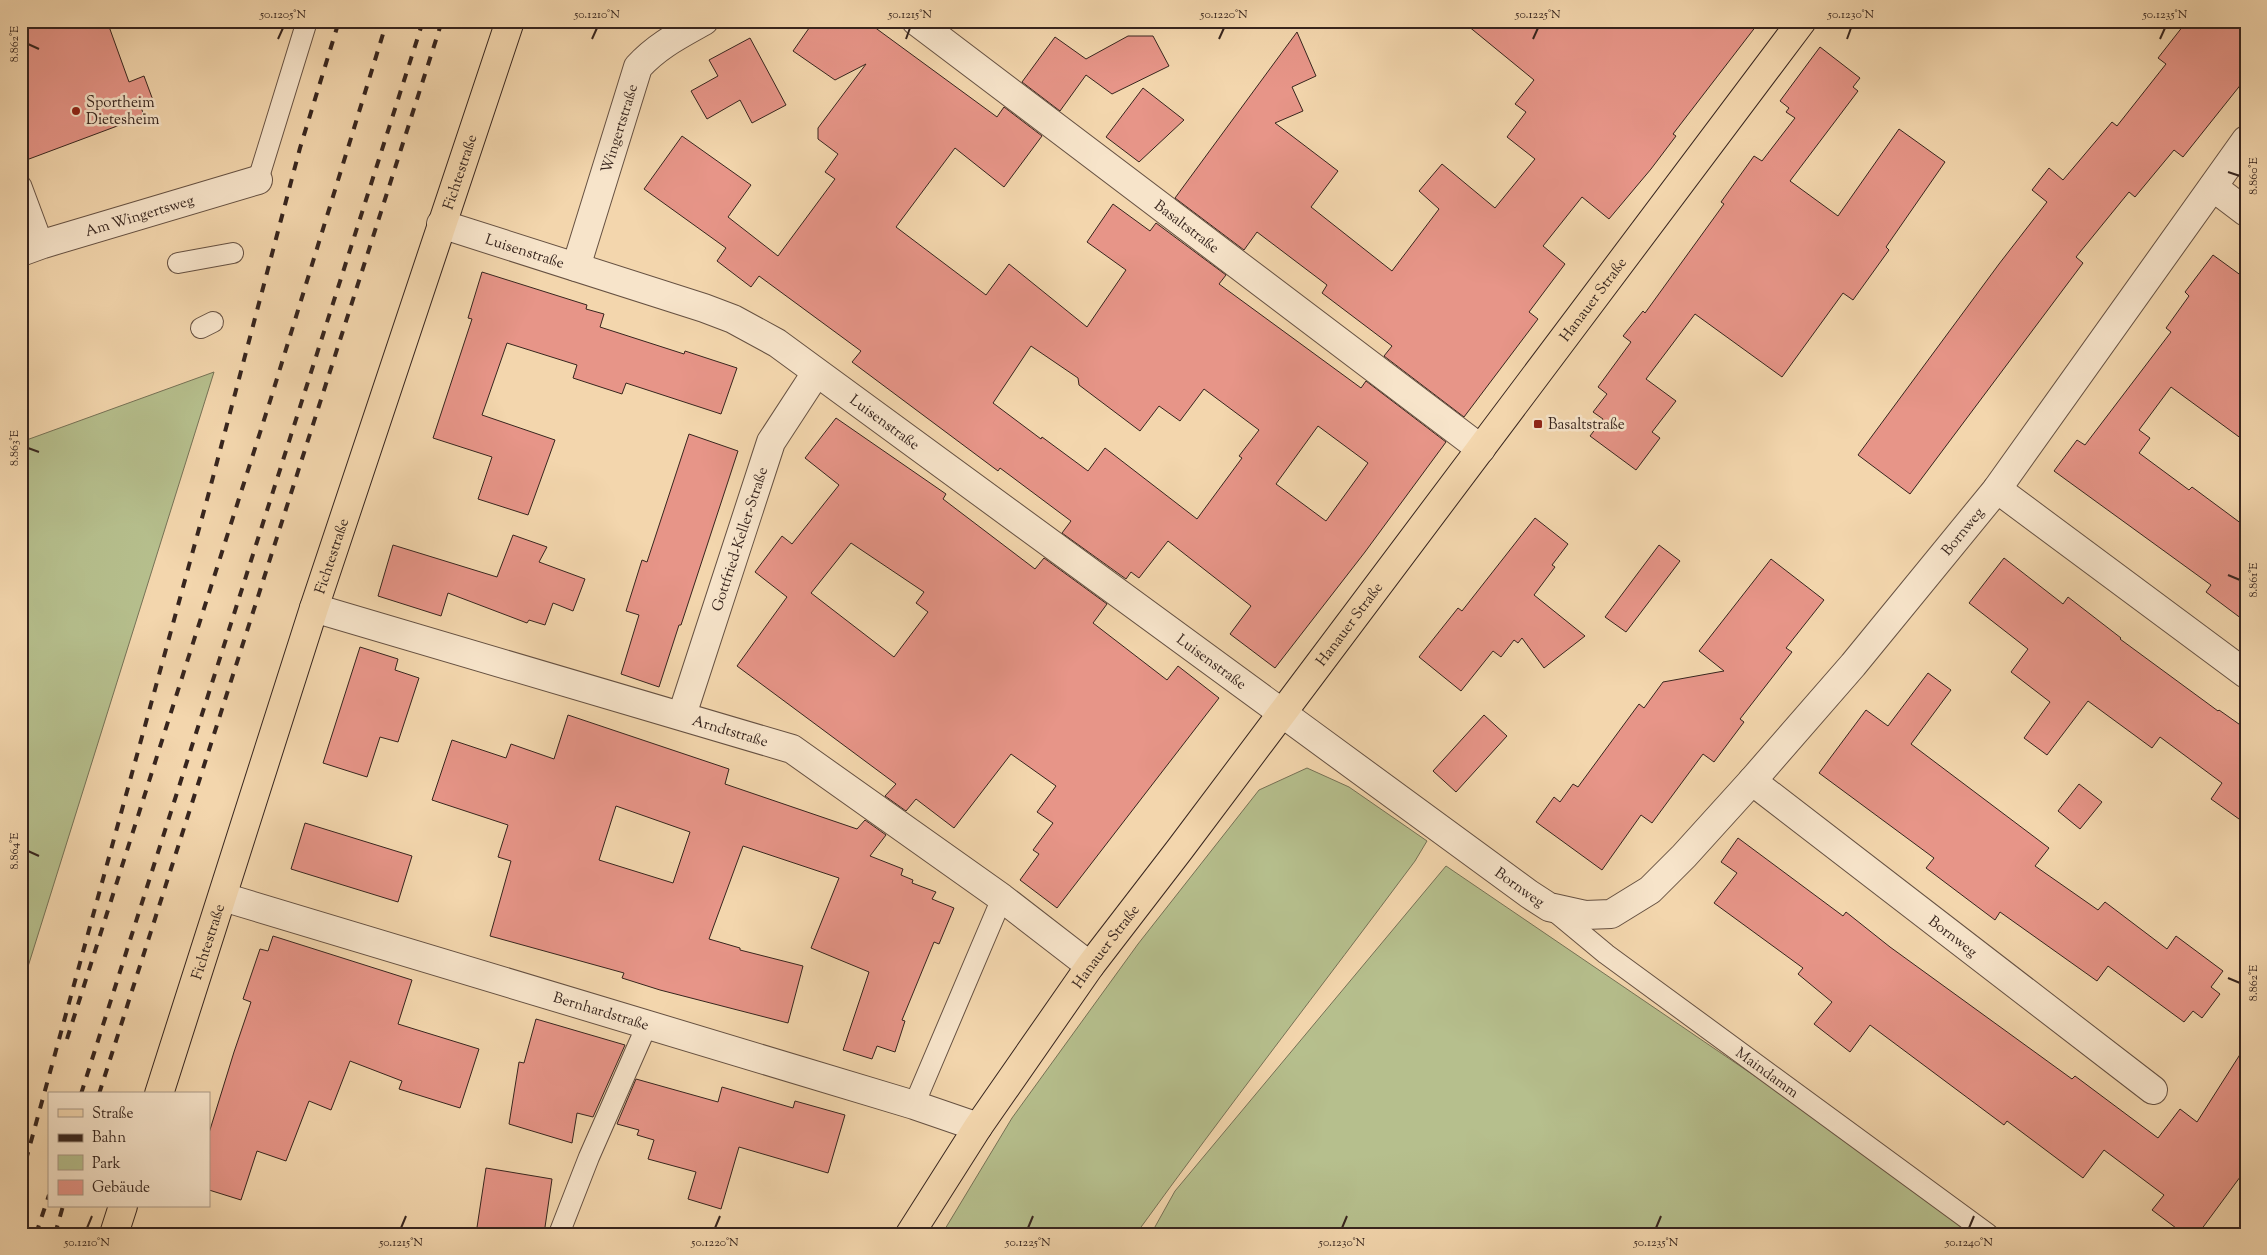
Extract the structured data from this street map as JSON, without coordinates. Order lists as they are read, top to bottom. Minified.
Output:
{"streets":{"main road":["Fichtestraße","Hanauer Straße"],"street":["Wingertstraße","Am Wingertsweg","Basaltstraße","Luisenstraße","Bornweg","Gottfried-Keller-Straße","Arndtstraße","Bernhardstraße"],"lane":["Maindamm"]},"crossings":[["Wingertstraße","Luisenstraße"],["Fichtestraße","Luisenstraße"],["Fichtestraße","Arndtstraße"],["Fichtestraße","Bernhardstraße"],["Basaltstraße","Hanauer Straße"],["Luisenstraße","Hanauer Straße"],["Luisenstraße","Bornweg"],["Luisenstraße","Gottfried-Keller-Straße"],["Hanauer Straße","Bornweg"],["Hanauer Straße","Arndtstraße"],["Hanauer Straße","Bernhardstraße"],["Bornweg","Maindamm"],["Gottfried-Keller-Straße","Arndtstraße"]],"places":{"other":["Sportheim Dietesheim"],"transit":["Basaltstraße"]},"legend":["Straße","Bahn","Park","Gebäude"],"coordinates":["50.1205°N","50.1210°N","50.1215°N","50.1220°N","50.1225°N","50.1230°N","50.1235°N","8.862°E","8.860°E","8.863°E","8.861°E","8.864°E","50.1240°N"]}
